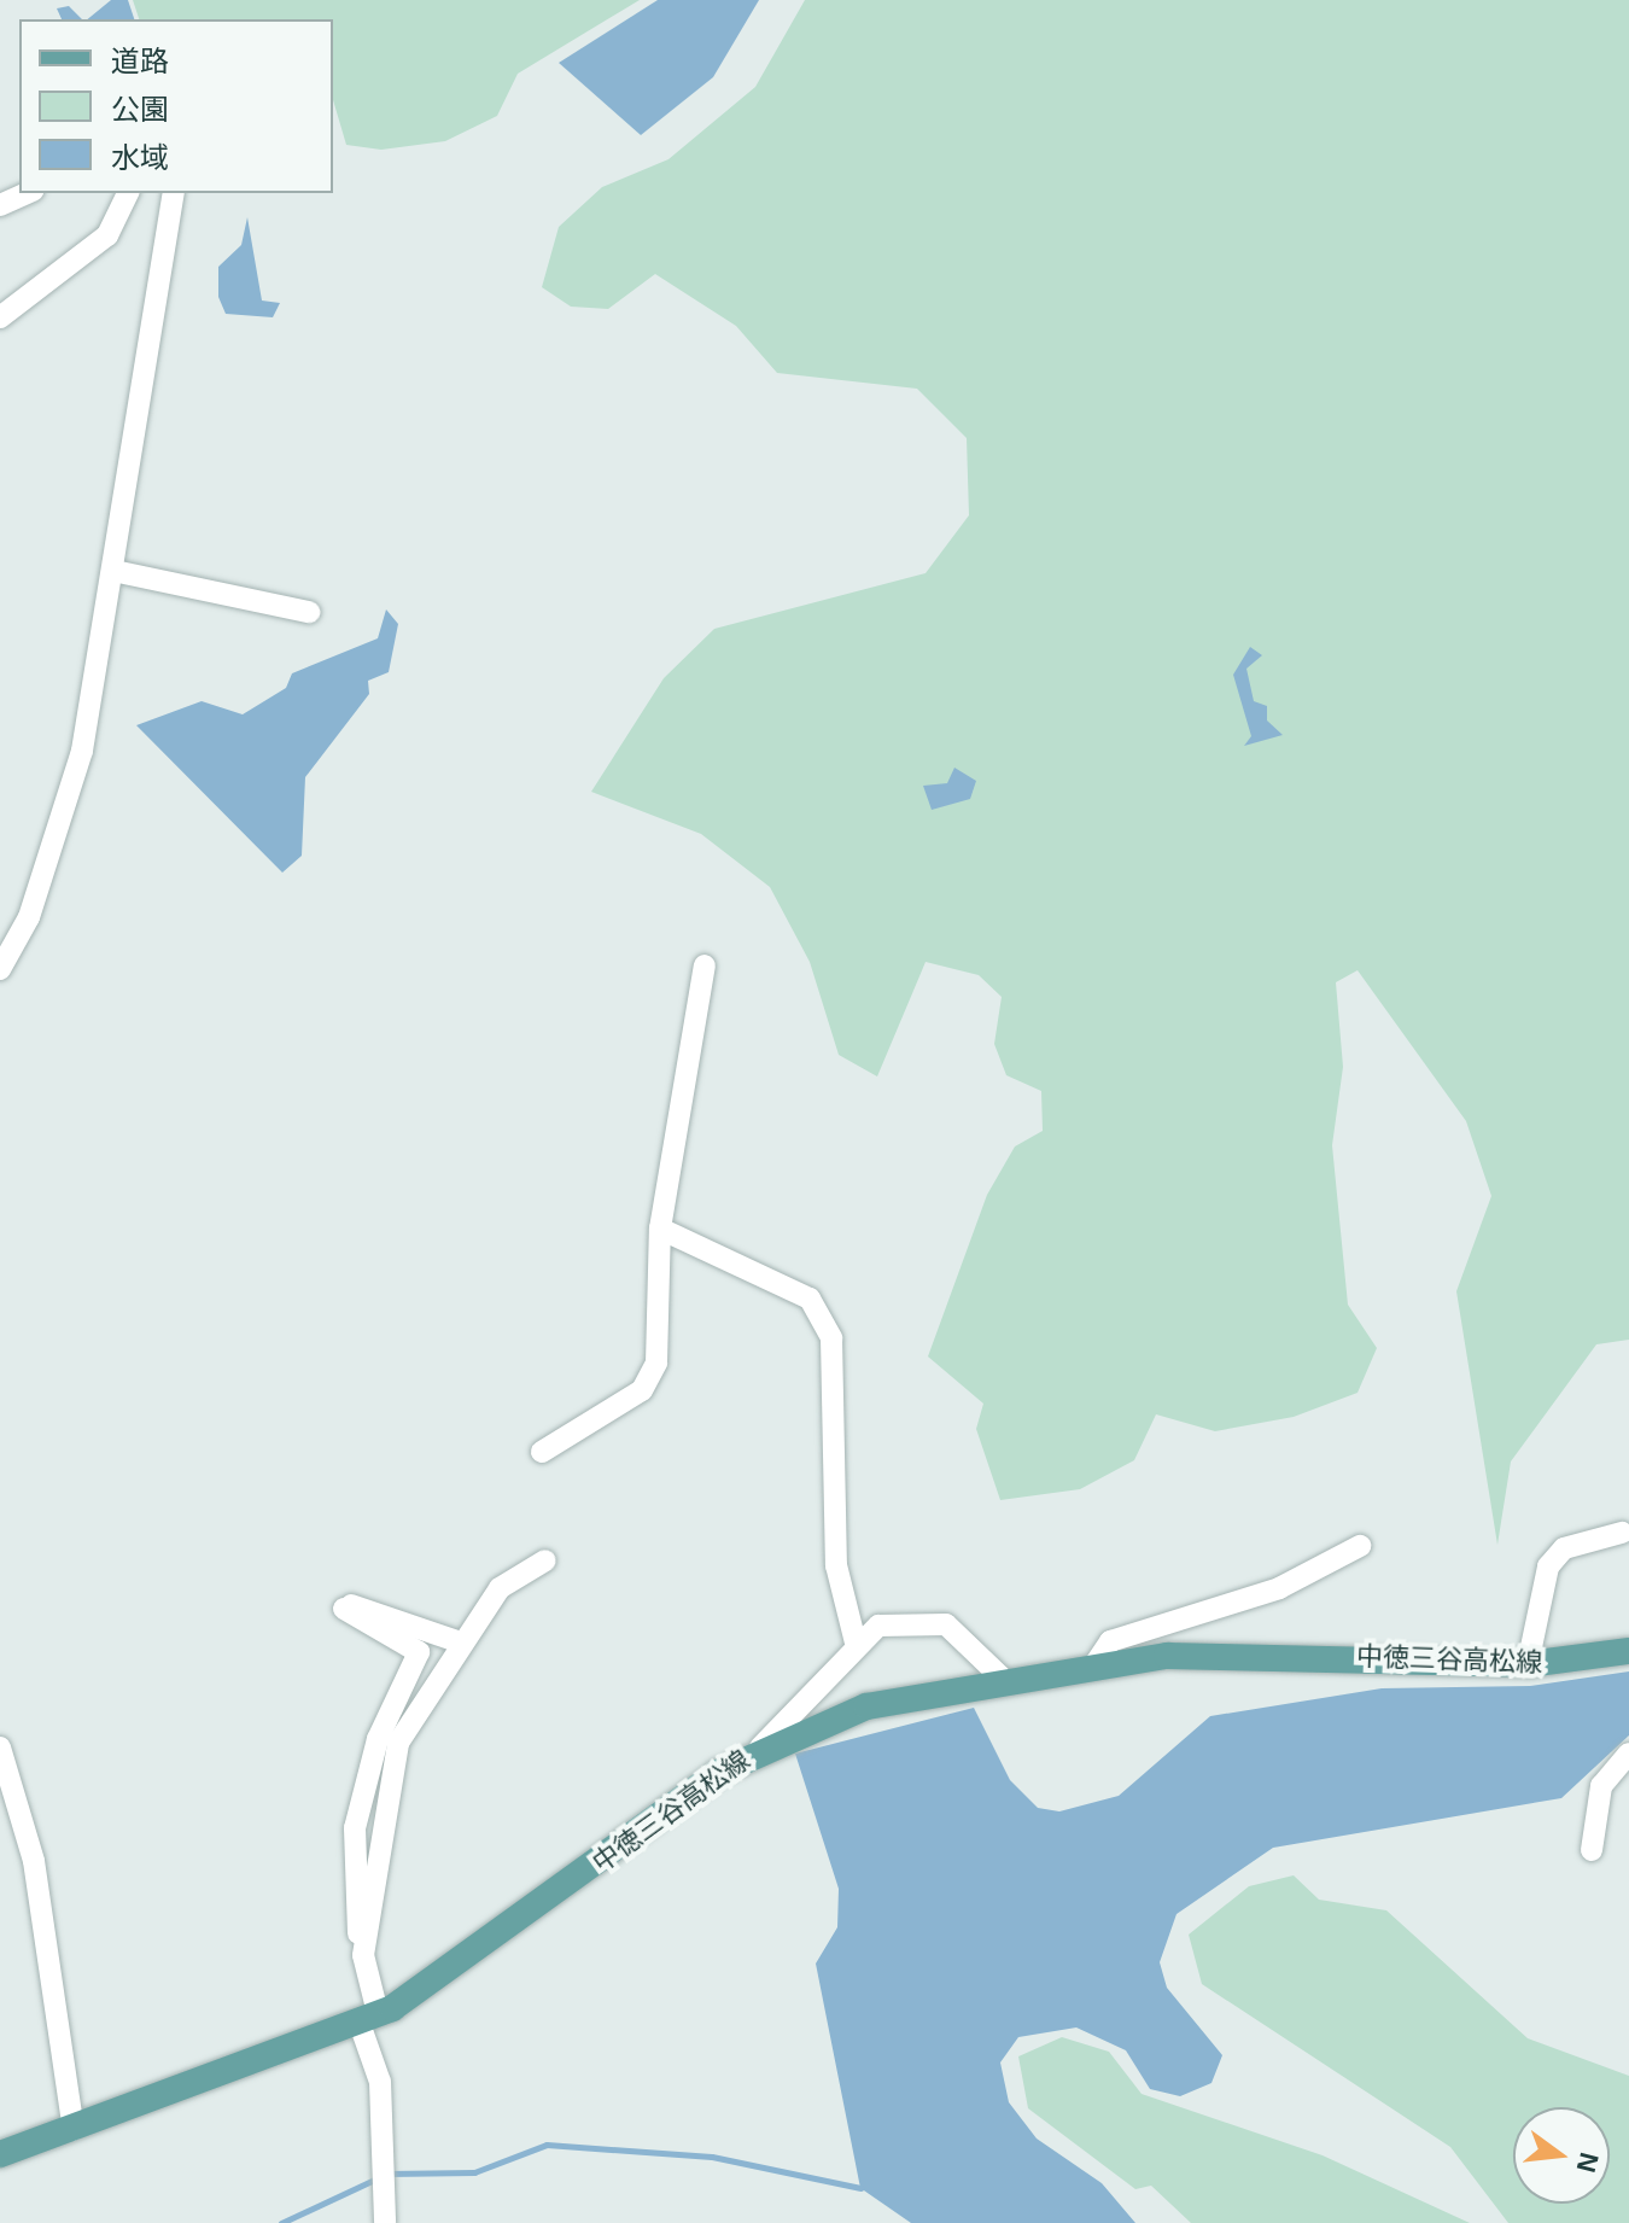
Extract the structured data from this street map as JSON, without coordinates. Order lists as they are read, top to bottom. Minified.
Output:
{"streets":{"main road":["中徳三谷高松線"]},"legend":["道路","公園","水域"],"north":"right"}
